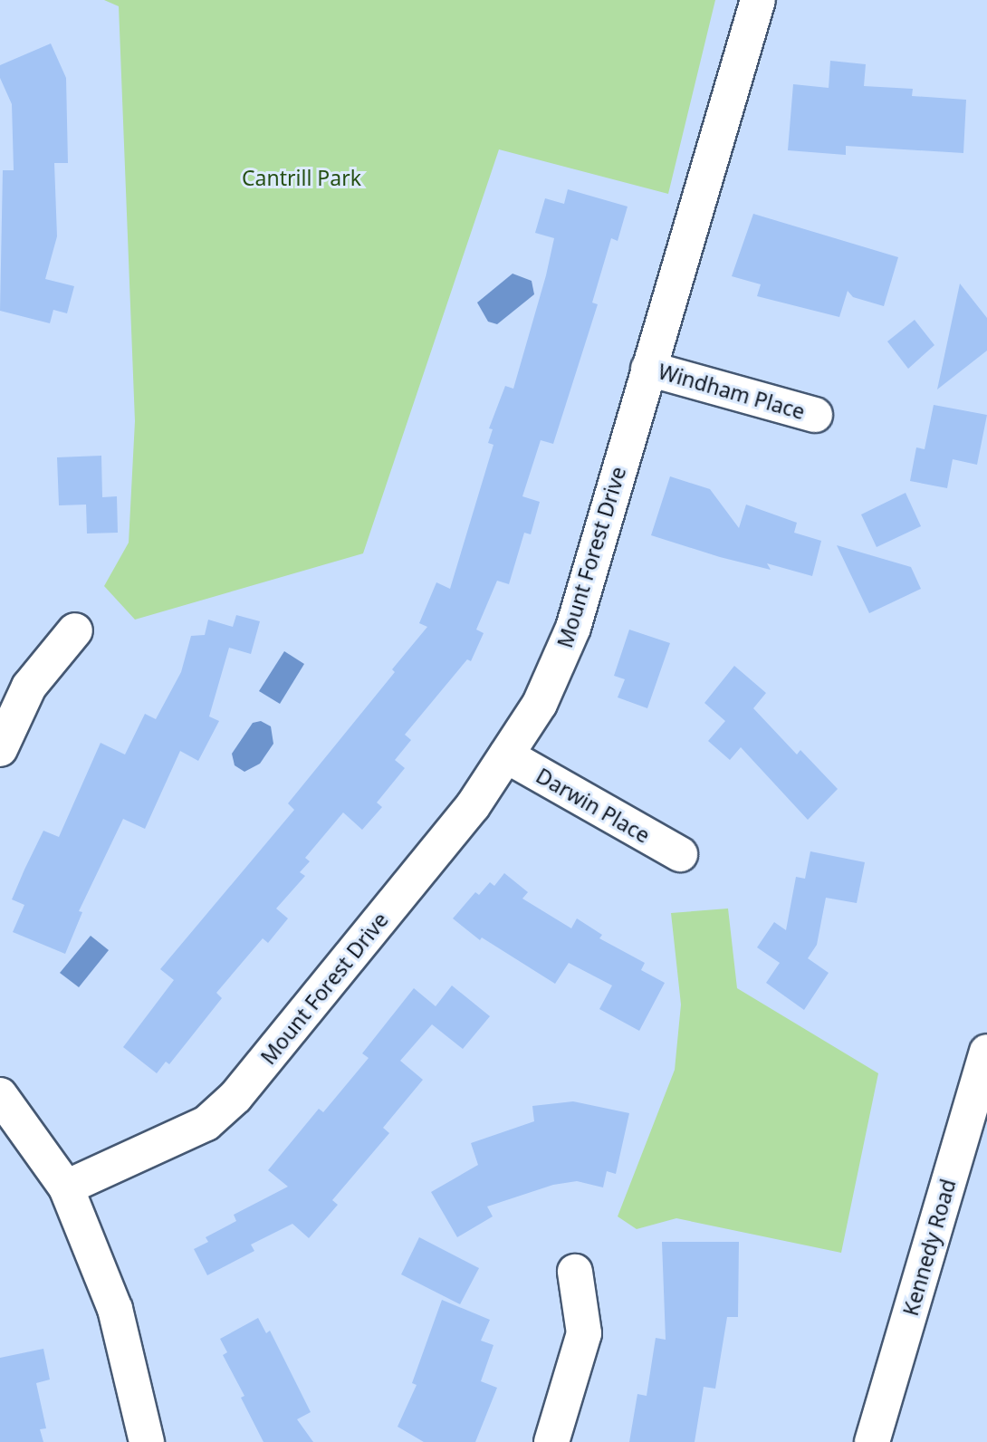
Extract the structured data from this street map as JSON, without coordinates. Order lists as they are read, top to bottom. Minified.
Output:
{"streets":{"street":["Windham Place","Mount Forest Drive","Darwin Place","Kennedy Road"]},"crossings":[["Windham Place","Mount Forest Drive"],["Mount Forest Drive","Darwin Place"]],"parks":["Cantrill Park"]}
